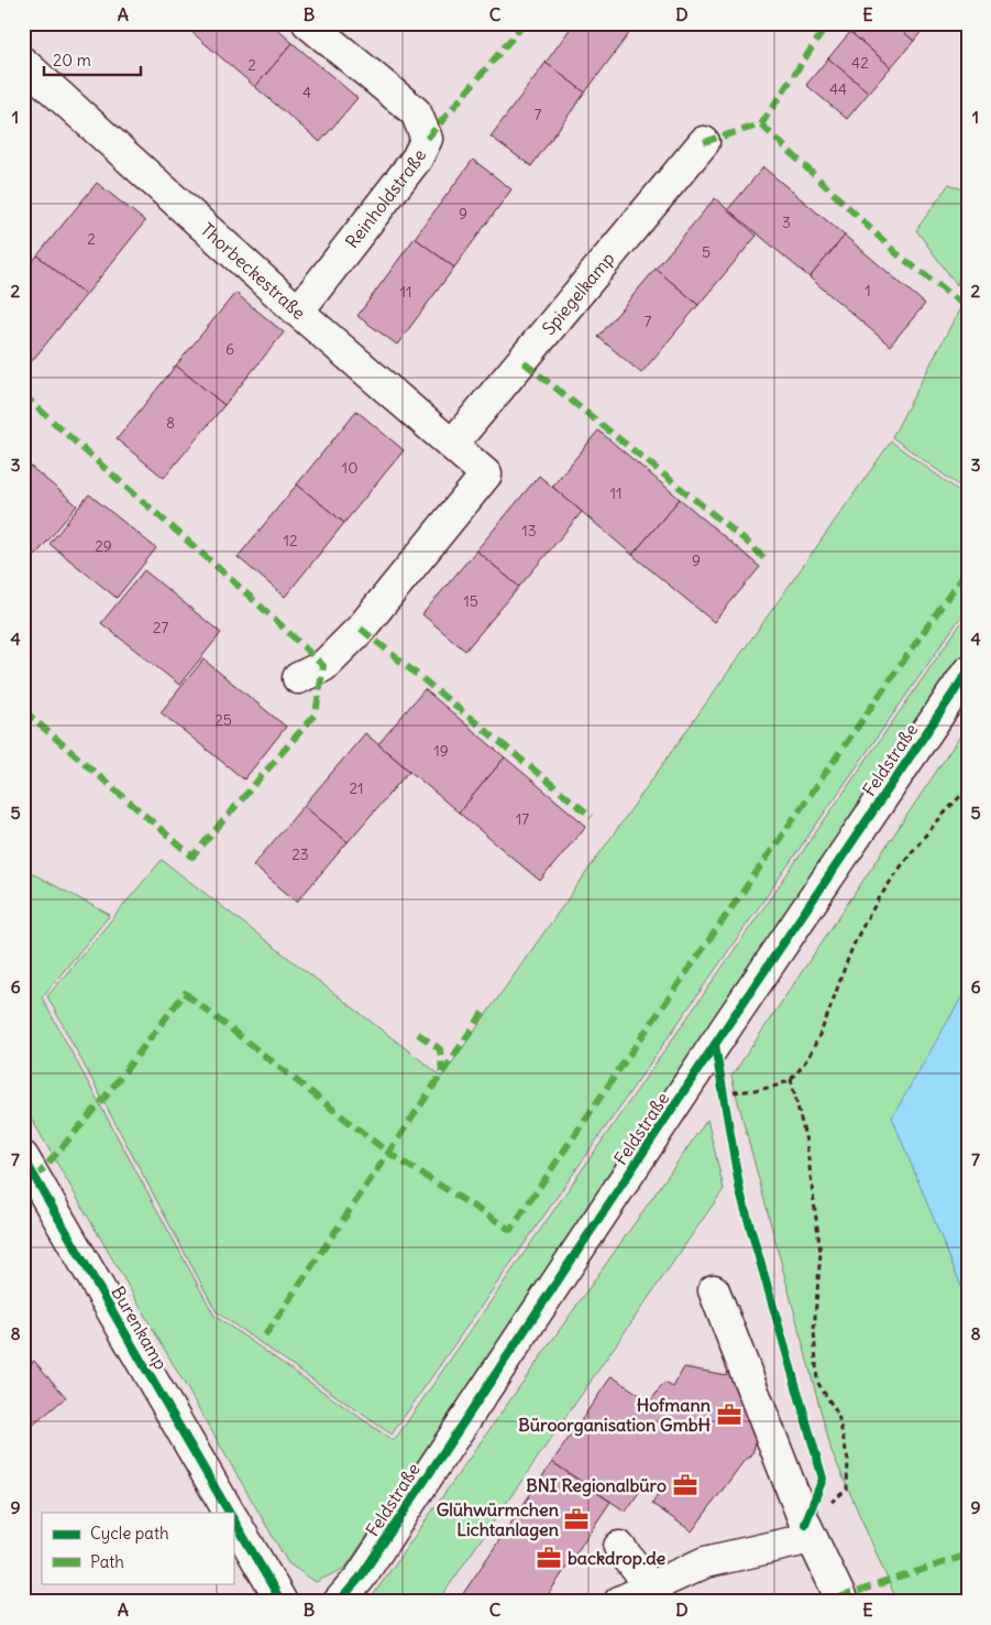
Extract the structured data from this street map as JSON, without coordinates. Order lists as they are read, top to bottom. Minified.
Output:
{"streets":{"street":["Reinholdstraße","Thorbeckestraße","Spiegelkamp","Feldstraße","Burenkamp"]},"crossings":[["Reinholdstraße","Thorbeckestraße"],["Thorbeckestraße","Spiegelkamp"]],"places":{"office":["Hofmann Büroorganisation GmbH","BNI Regionalbüro","Glühwürmchen Lichtanlagen","backdrop.de"]},"house_numbers":["42","2","44","4","7","9","3","2","5","1","11","7","6","8","10","11","13","12","29","9","15","27","25","19","21","17","23"],"legend":["Cycle path","Path"],"scale_bar":"20 m","grid":{"columns":["A","B","C","D","E"],"rows":["1","2","3","4","5","6","7","8","9"]}}
